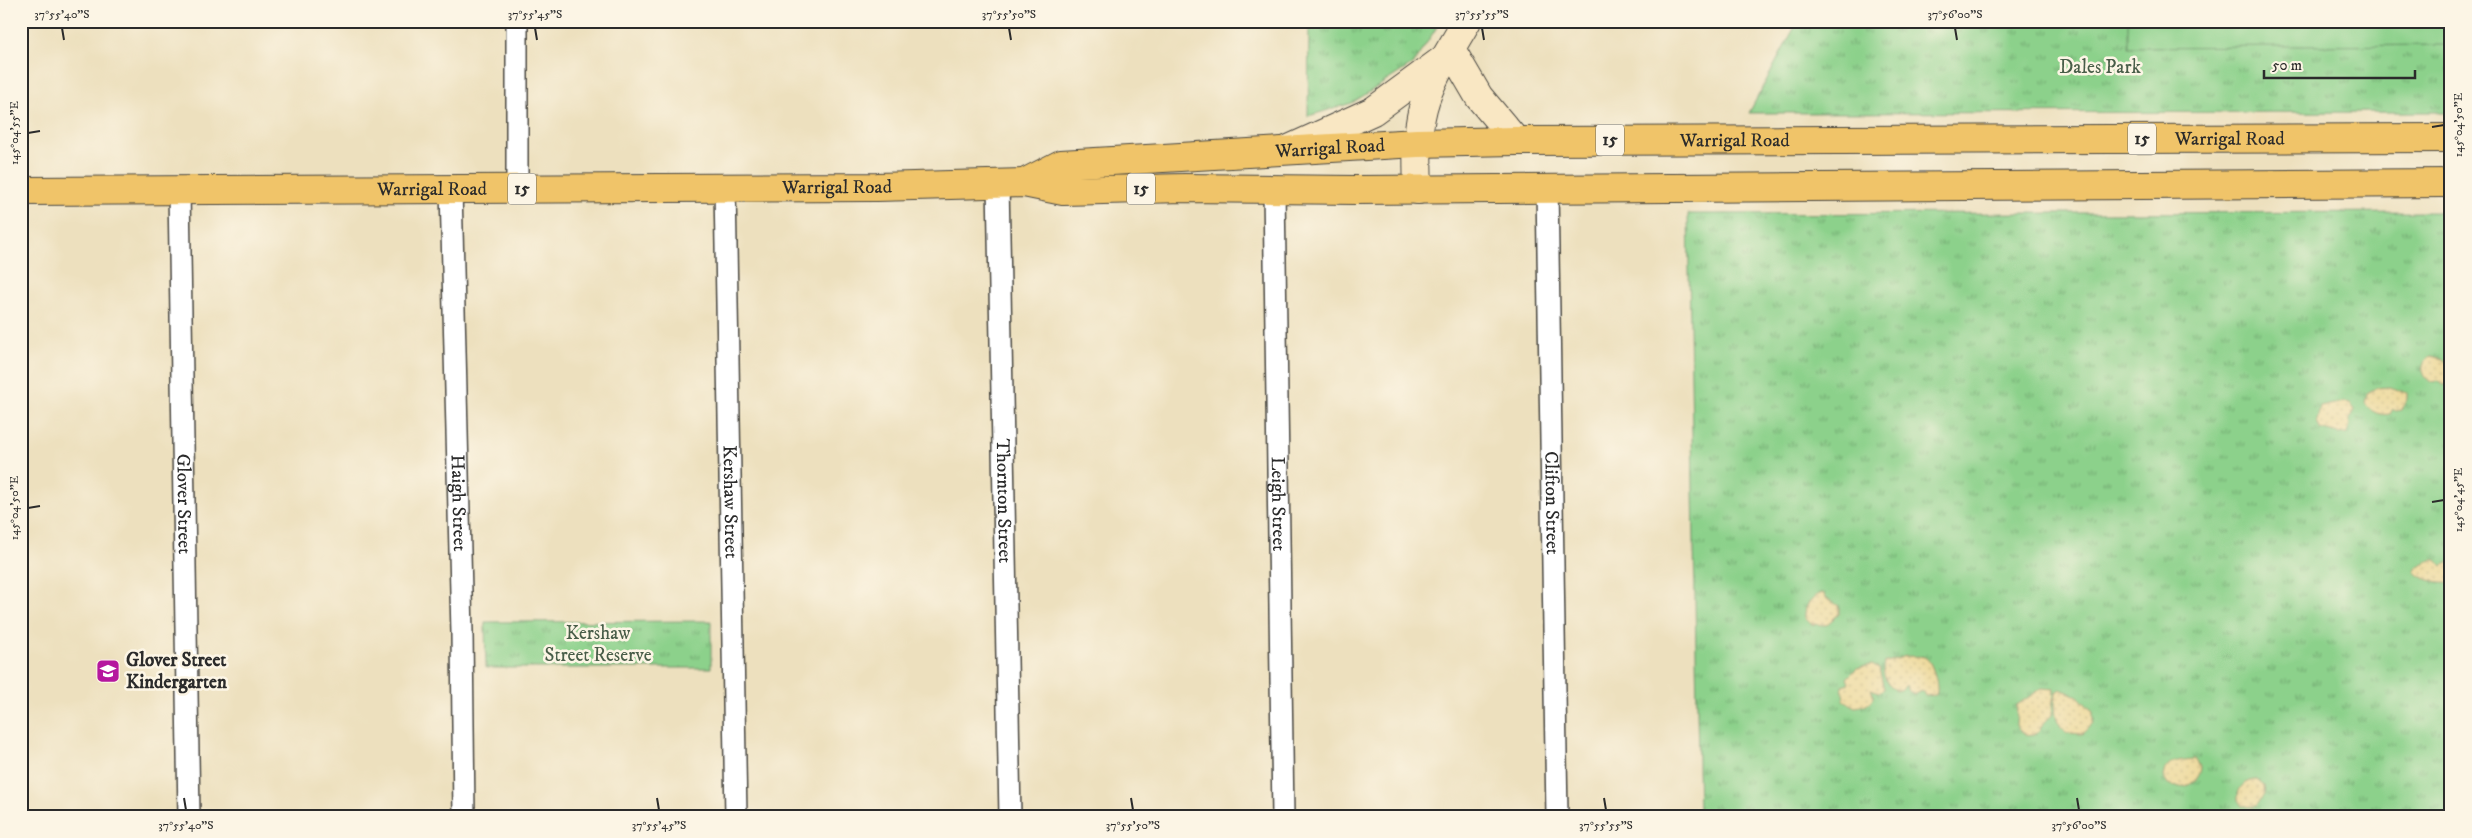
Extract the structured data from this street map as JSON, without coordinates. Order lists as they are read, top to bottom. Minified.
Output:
{"streets":{"highway":["Warrigal Road","15"],"street":["Thornton Street","Kershaw Street","Glover Street","Haigh Street","Leigh Street","Clifton Street"]},"crossings":[["Warrigal Road","Thornton Street"],["Warrigal Road","Kershaw Street"],["Warrigal Road","Glover Street"],["Warrigal Road","Haigh Street"],["Warrigal Road","Leigh Street"],["Warrigal Road","Clifton Street"]],"parks":["Dales Park","Kershaw Street Reserve"],"places":{"school or university":["Glover Street Kindergarten"]},"scale_bar":"50 m","coordinates":["37°55'40\"S","37°55'45\"S","37°55'50\"S","37°55'55\"S","37°56'00\"S","145°04'50\"E","145°04'55\"E","145°04'45\"E"]}
